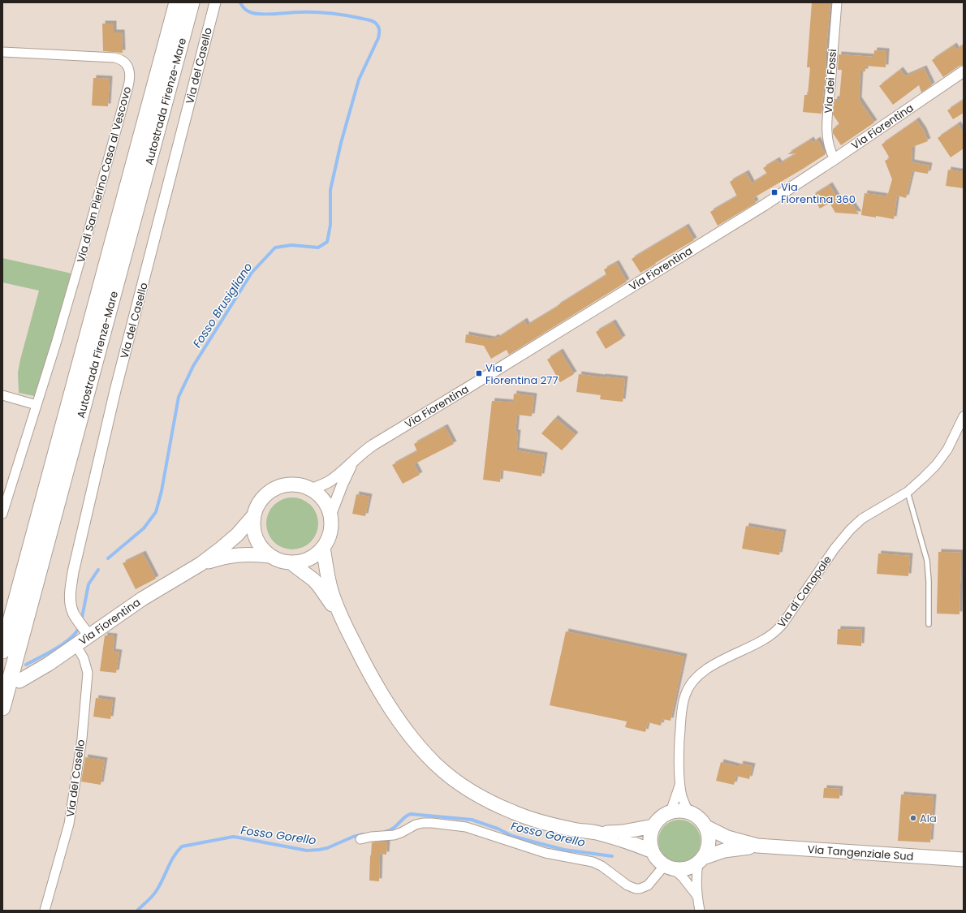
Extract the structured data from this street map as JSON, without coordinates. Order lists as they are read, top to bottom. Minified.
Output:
{"streets":{"highway":["Autostrada Firenze-Mare"],"main road":["Via Fiorentina","Via Tangenziale Sud"],"street":["Via del Casello","Via dei Fossi","Via di San Pierino Casa al Vescovo","Via di Canapale"]},"crossings":[["Via del Casello","Via Fiorentina"],["Via dei Fossi","Via Fiorentina"],["Via di Canapale","Via Tangenziale Sud"]],"water":["Fosso Brusigliano","Fosso Gorello"],"places":{"transit":["Via Fiorentina 360","Via Fiorentina 277"],"other":["Ala"]}}
